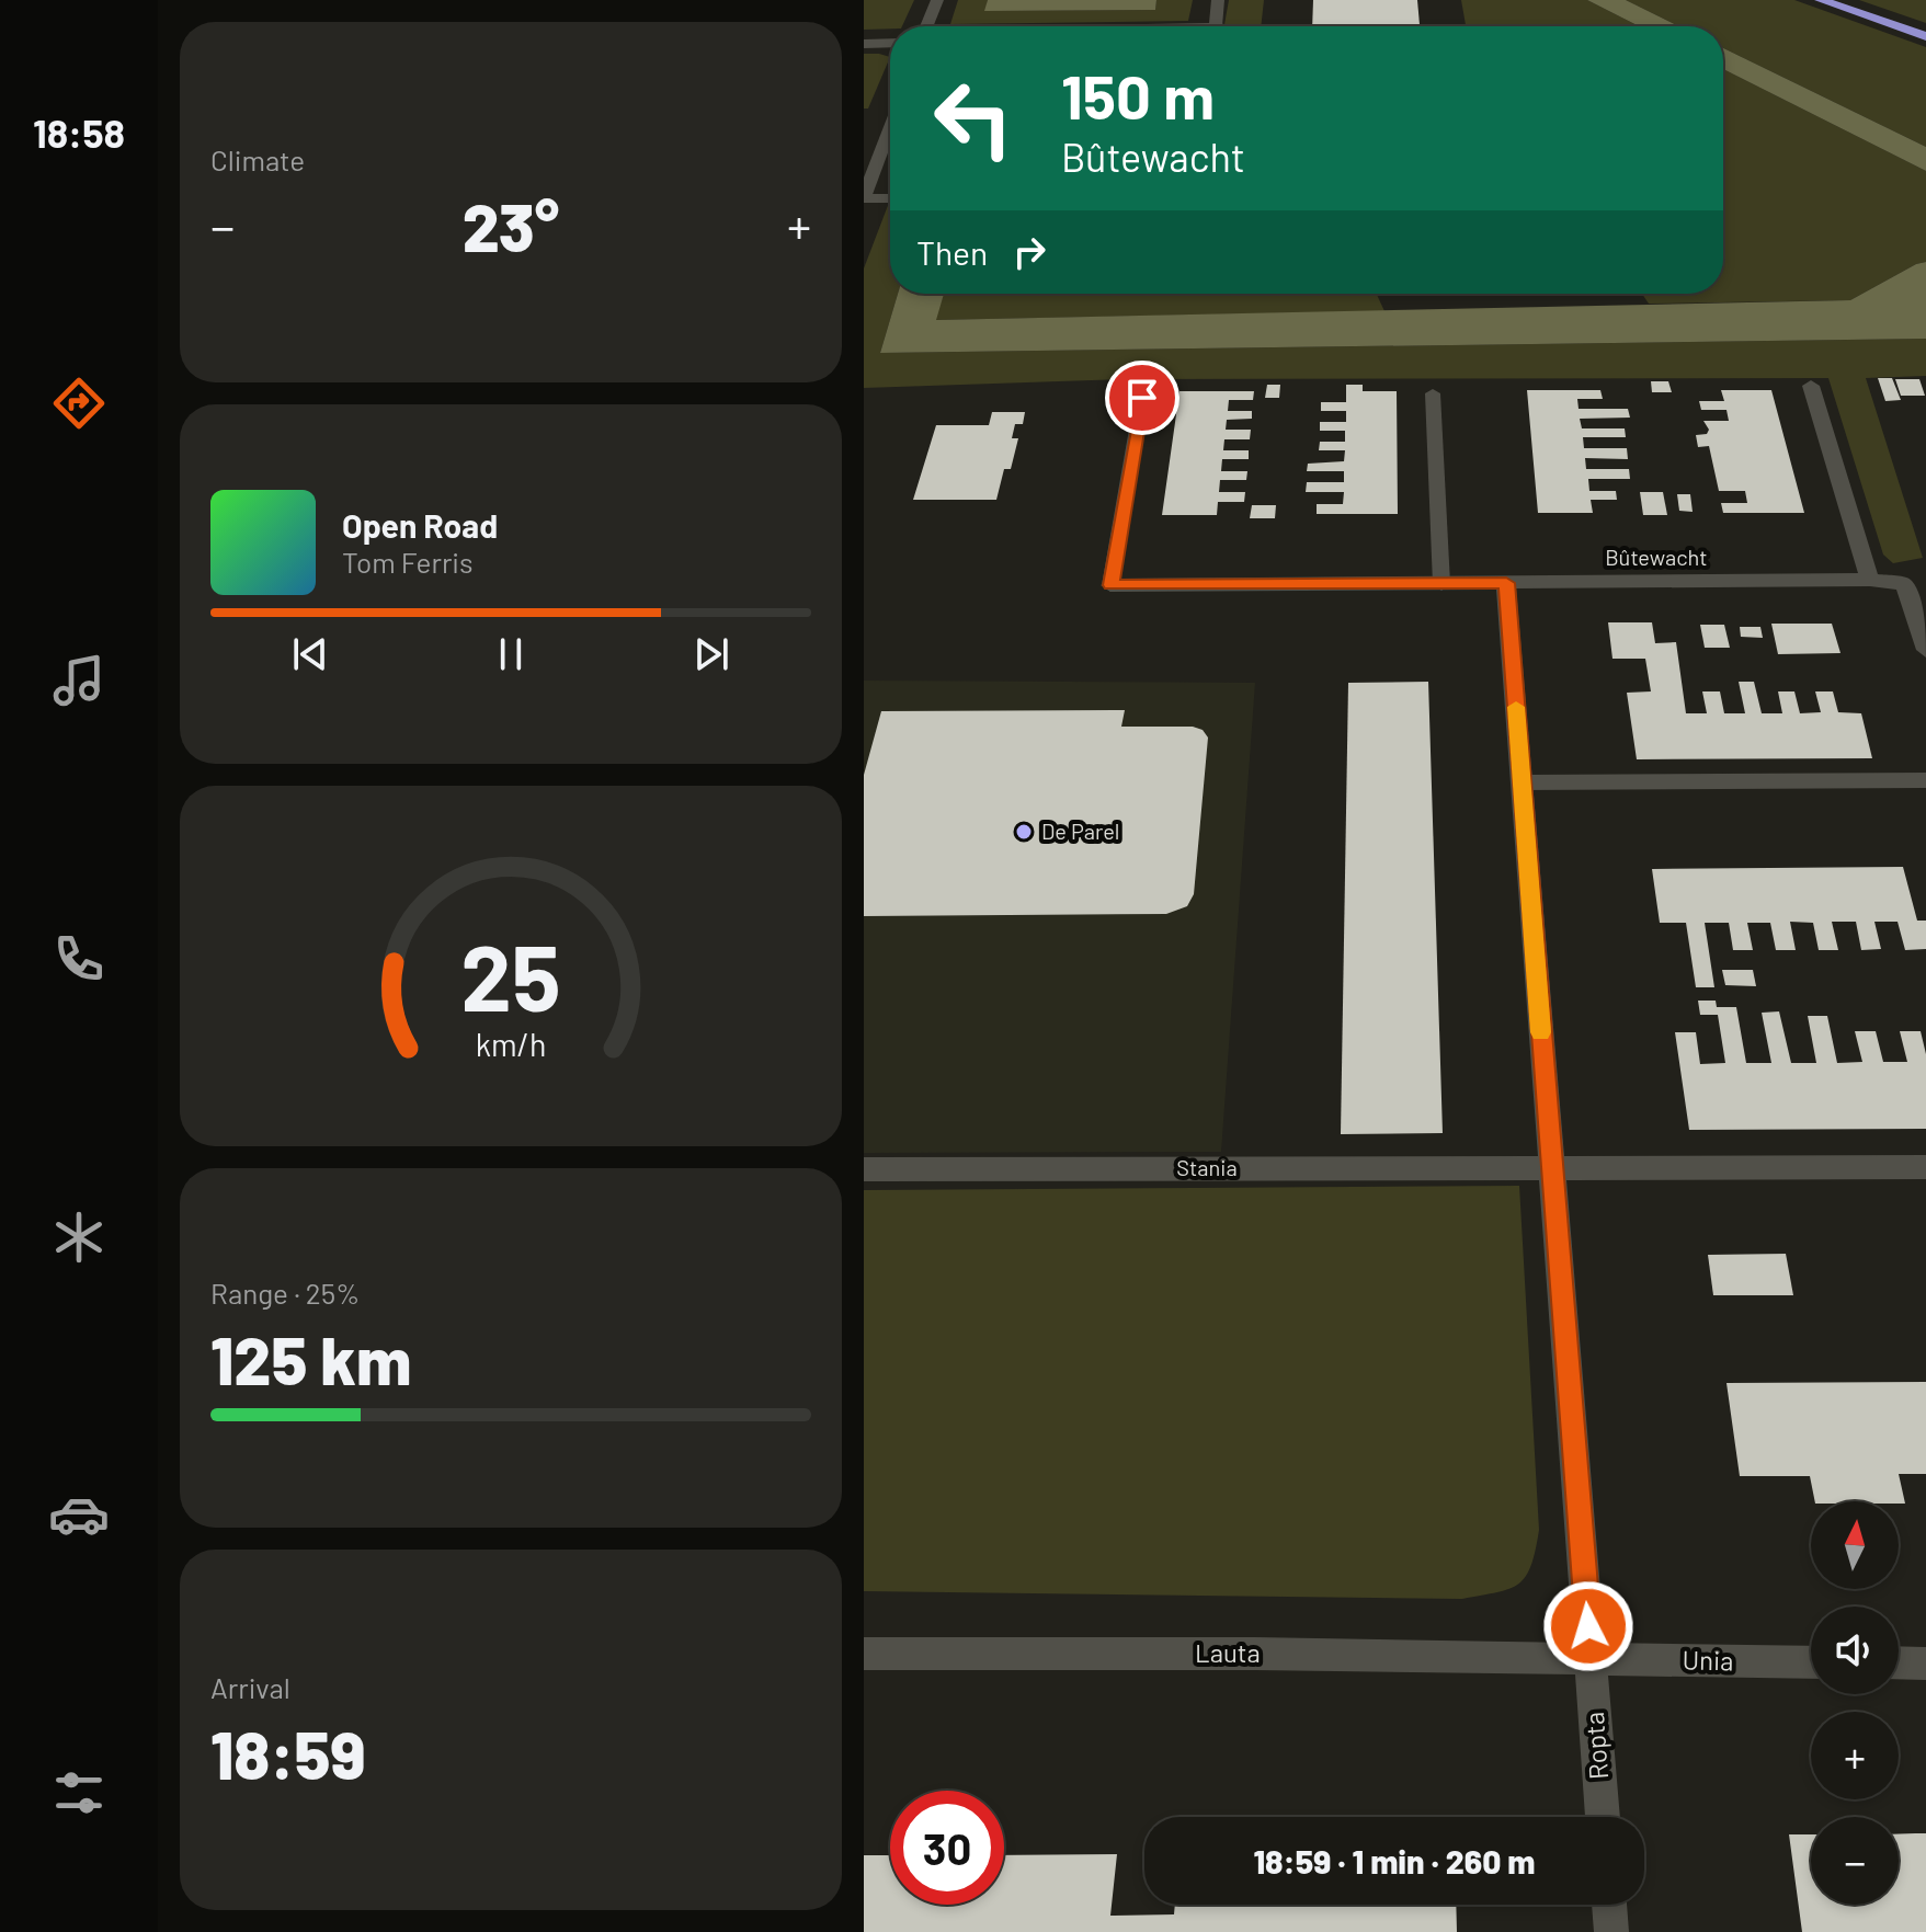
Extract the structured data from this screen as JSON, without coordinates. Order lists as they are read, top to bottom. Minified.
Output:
{"streets":{"street":["Bûtewacht","Stania","Lauta","Unia","Ropta"]},"crossings":[["Lauta","Unia"],["Lauta","Ropta"],["Unia","Ropta"]],"places":["De Parel"],"north":"top","page":{"tabs":"18:58","tile":["Climate",["Range · 25%","125 km"],["Arrival","18:59"]],"turn":["150 m","Bûtewacht"],"heat":["−","23°","+"],"then":"Then","song":["Open Road","Tom Ferris"],"map_buttons":["+","−"],"limit":"30","trip":"18:59 · 1 min · 260 m","gauge":["25","km/h"]}}
